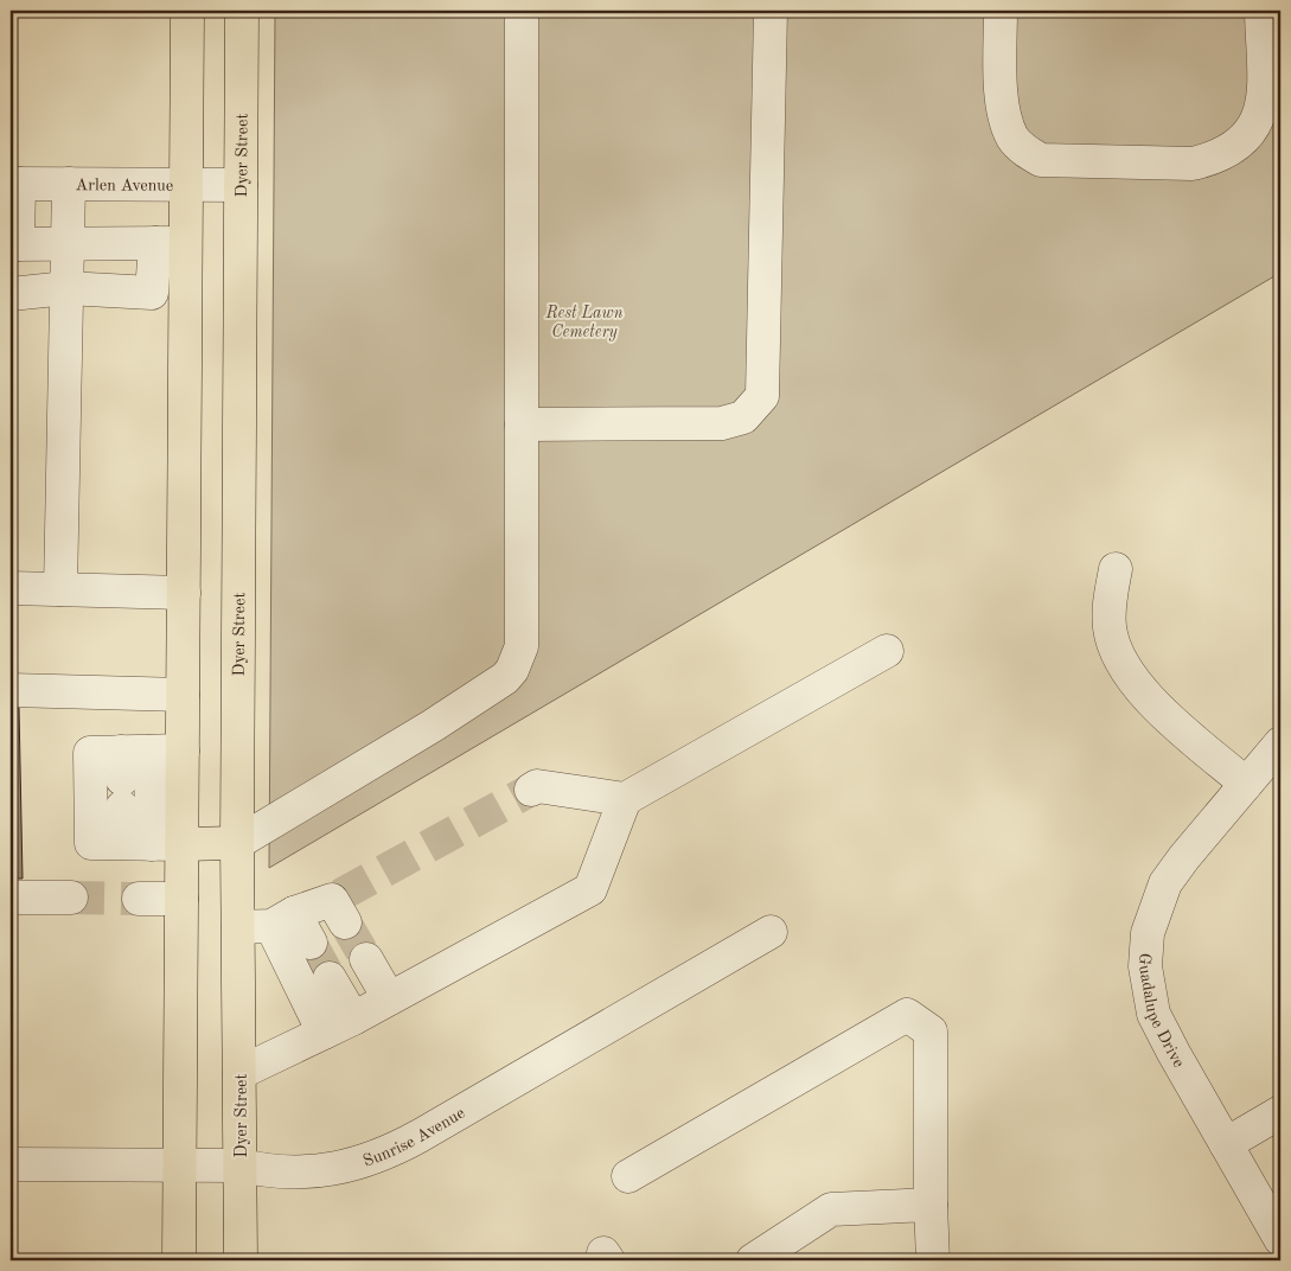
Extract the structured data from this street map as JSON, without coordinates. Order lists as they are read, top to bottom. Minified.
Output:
{"streets":{"main road":["Dyer Street"],"street":["Arlen Avenue","Guadalupe Drive","Sunrise Avenue"]},"crossings":[["Dyer Street","Arlen Avenue"],["Dyer Street","Sunrise Avenue"]],"parks":["Rest Lawn Cemetery"]}
